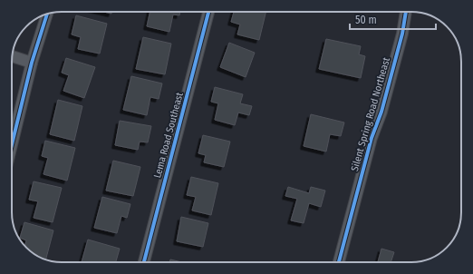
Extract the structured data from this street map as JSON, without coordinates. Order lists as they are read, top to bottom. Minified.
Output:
{"streets":{"street":["Silent Spring Road Northeast","Lema Road Southeast"]},"scale_bar":"50 m"}
